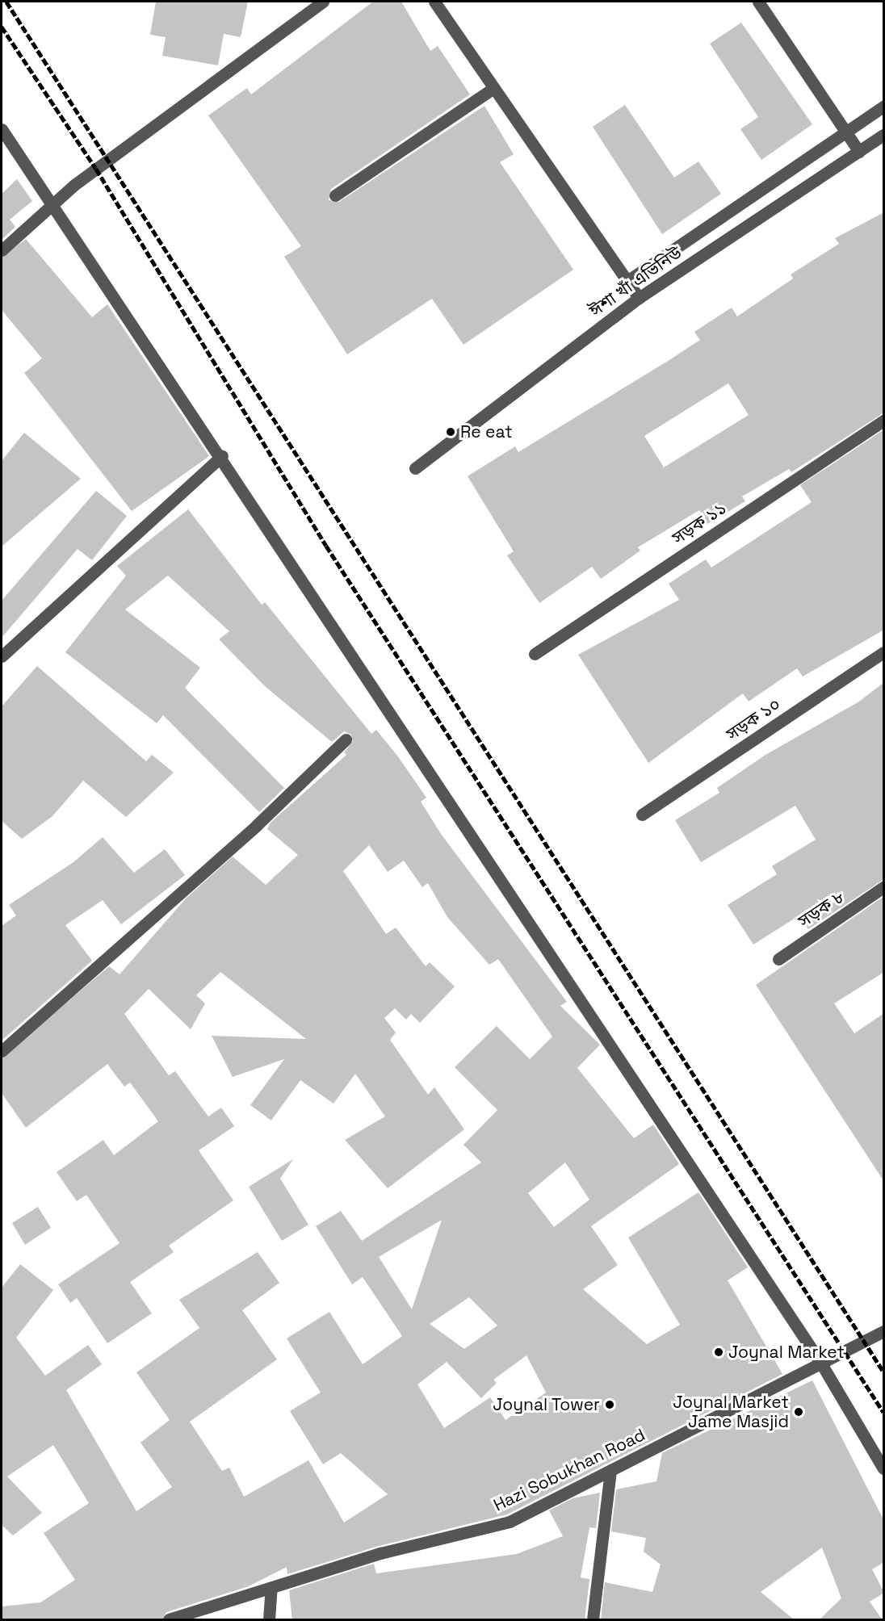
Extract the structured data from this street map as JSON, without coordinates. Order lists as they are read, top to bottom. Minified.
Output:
{"streets":{"street":["ঈশা খাঁ এভিনিউ","সড়ক ১১","সড়ক ১০","সড়ক ৮","Hazi Sobukhan Road"]},"places":["Re eat","Joynal Market","Joynal Tower","Joynal Market Jame Masjid"]}
